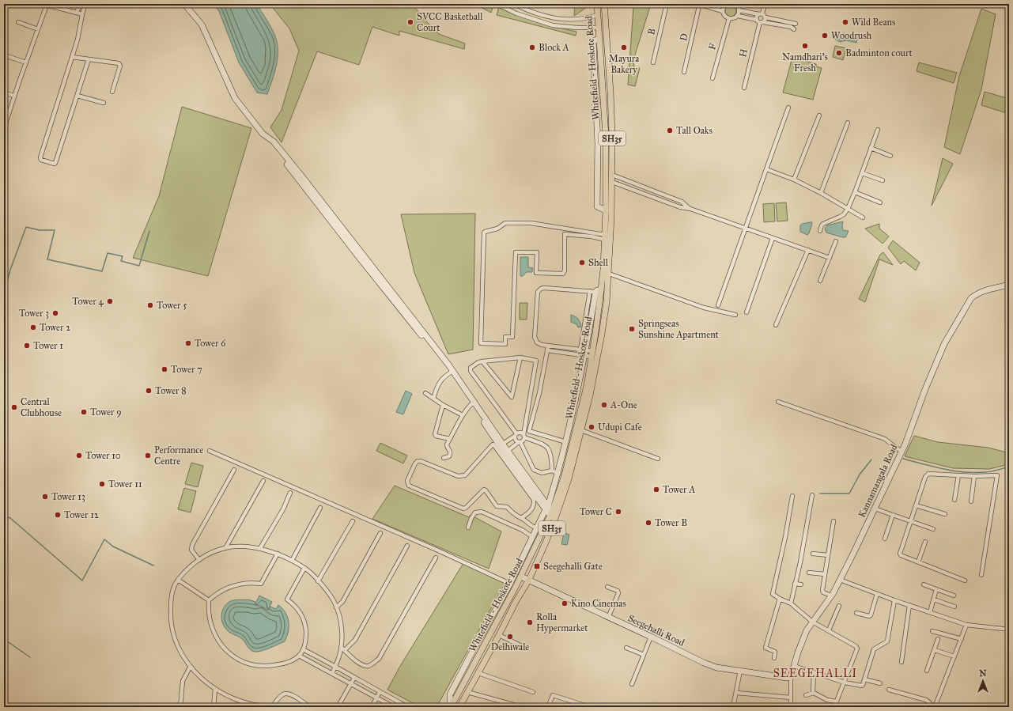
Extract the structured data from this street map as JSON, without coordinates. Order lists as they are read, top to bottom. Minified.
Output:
{"streets":{"main road":["Whitefield - Hoskote Road","SH35"],"street":["B","D","F","H","Kannamangala Road","Seegehalli Road"]},"crossings":[["Whitefield - Hoskote Road","Seegehalli Road"],["Kannamangala Road","Seegehalli Road"]],"districts":["SEEGEHALLI"],"places":{"other":["SVCC Basketball Court","Wild Beans","Woodrush","Namdhari's Fresh","Block A","Mayura Bakery","Badminton court","Tall Oaks","Shell","Tower 4","Tower 5","Tower 3","Tower 2","Springseas Sunshine Apartment","Tower 6","Tower 1","Tower 7","Tower 8","A-One","Central Clubhouse","Tower 9","Udupi Cafe","Tower 10","Performance Centre","Tower 11","Tower A","Tower 13","Tower C","Tower 12","Tower B","Kino Cinemas","Rolla Hypermarket","Delhiwale"],"transit":["Seegehalli Gate"]},"north":"top"}
